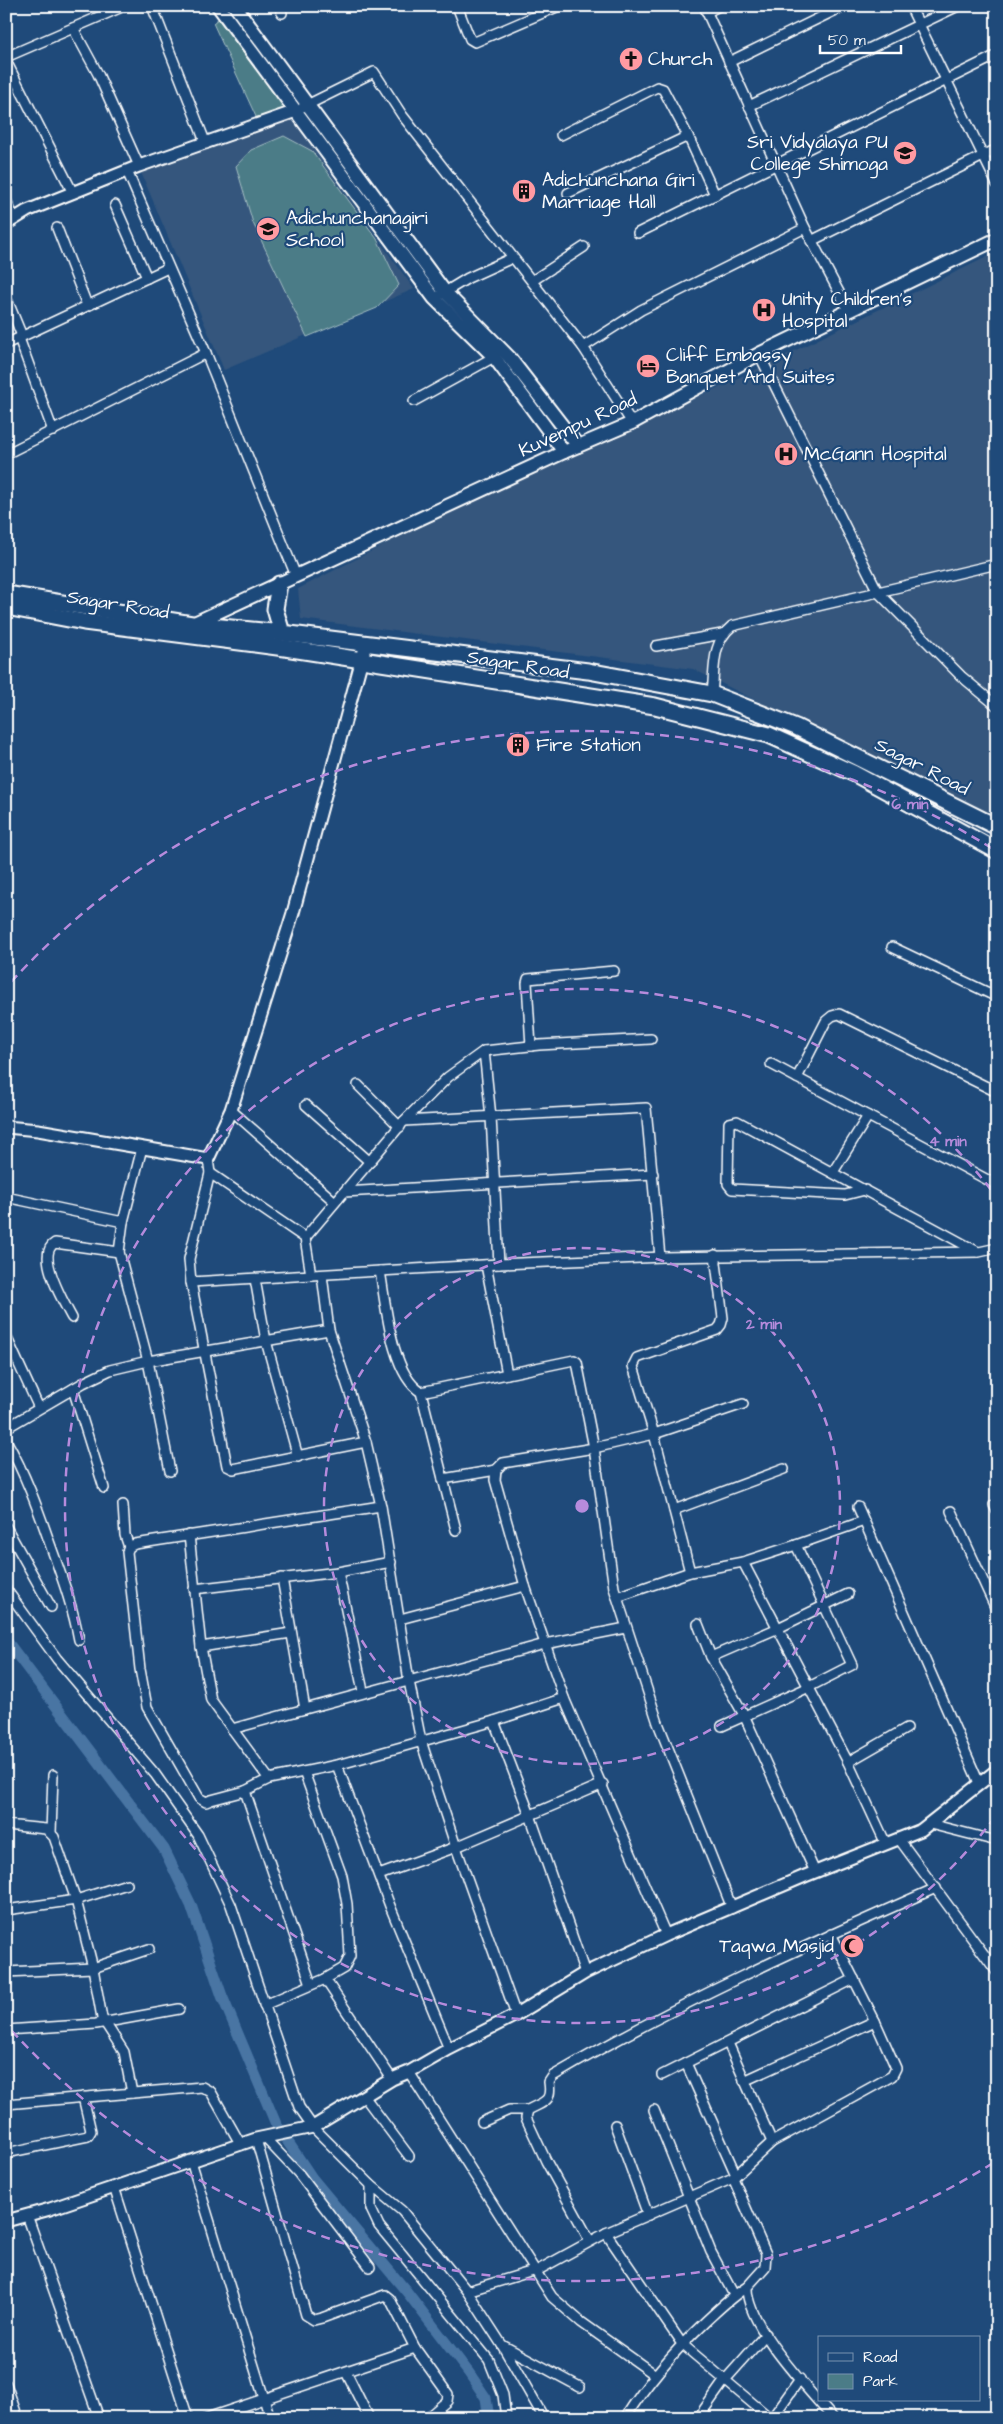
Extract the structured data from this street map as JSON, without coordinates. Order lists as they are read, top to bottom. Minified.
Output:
{"streets":{"highway":["Sagar Road"],"main road":["Kuvempu Road"]},"crossings":[["Kuvempu Road","Sagar Road"]],"places":{"church":["Church"],"school or university":["Sri Vidyalaya PU College Shimoga","Adichunchanagiri School"],"building":["Adichunchana Giri Marriage Hall","Fire Station"],"hospital":["Unity Children's Hospital","McGann Hospital"],"hotel":["Cliff Embassy Banquet And Suites"],"mosque":["Taqwa Masjid"]},"legend":["Road","Park"],"scale_bar":"50 m","rings":["6 min","4 min","2 min"]}
